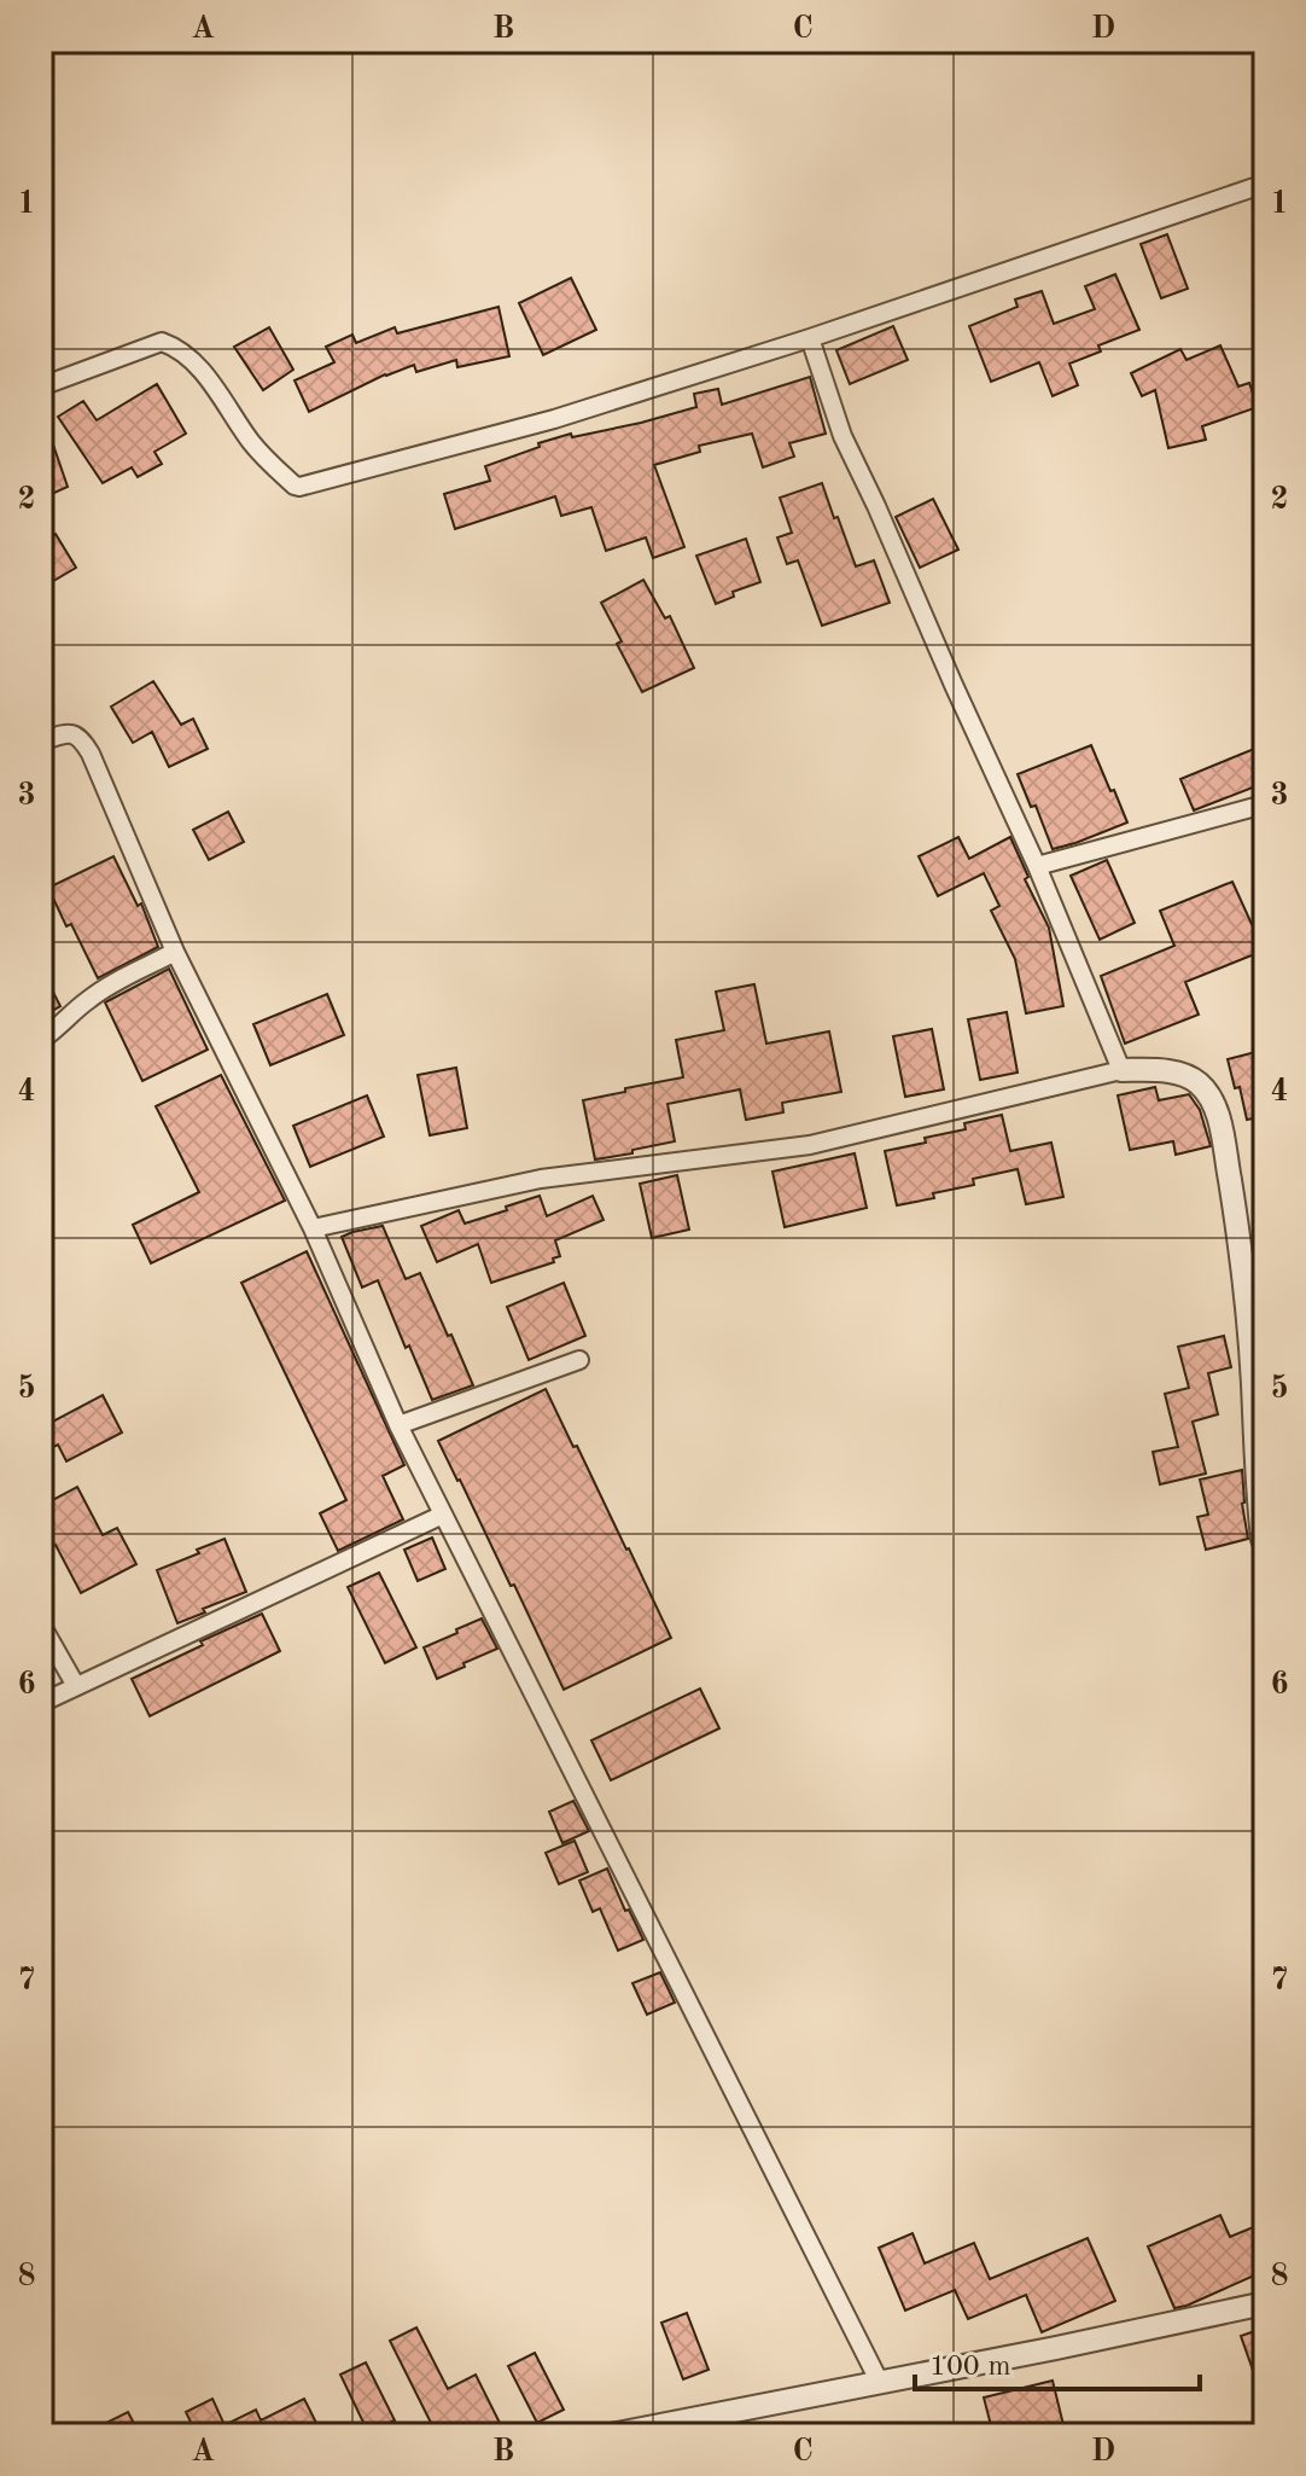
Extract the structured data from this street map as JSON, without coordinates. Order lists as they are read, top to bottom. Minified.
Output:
{"scale_bar":"100 m","grid":{"columns":["A","B","C","D"],"rows":["1","2","3","4","5","6","7","8"]}}
